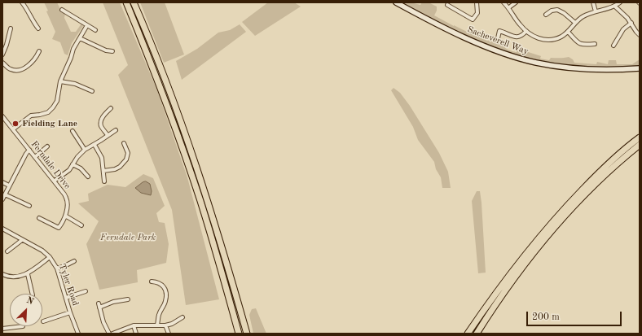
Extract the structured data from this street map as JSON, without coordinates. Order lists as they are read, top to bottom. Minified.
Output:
{"streets":{"street":["Sacheverell Way","Ferndale Drive","Tyler Road"]},"parks":["Ferndale Park"],"places":["Fielding Lane"],"scale_bar":"200 m","north":"top right"}
